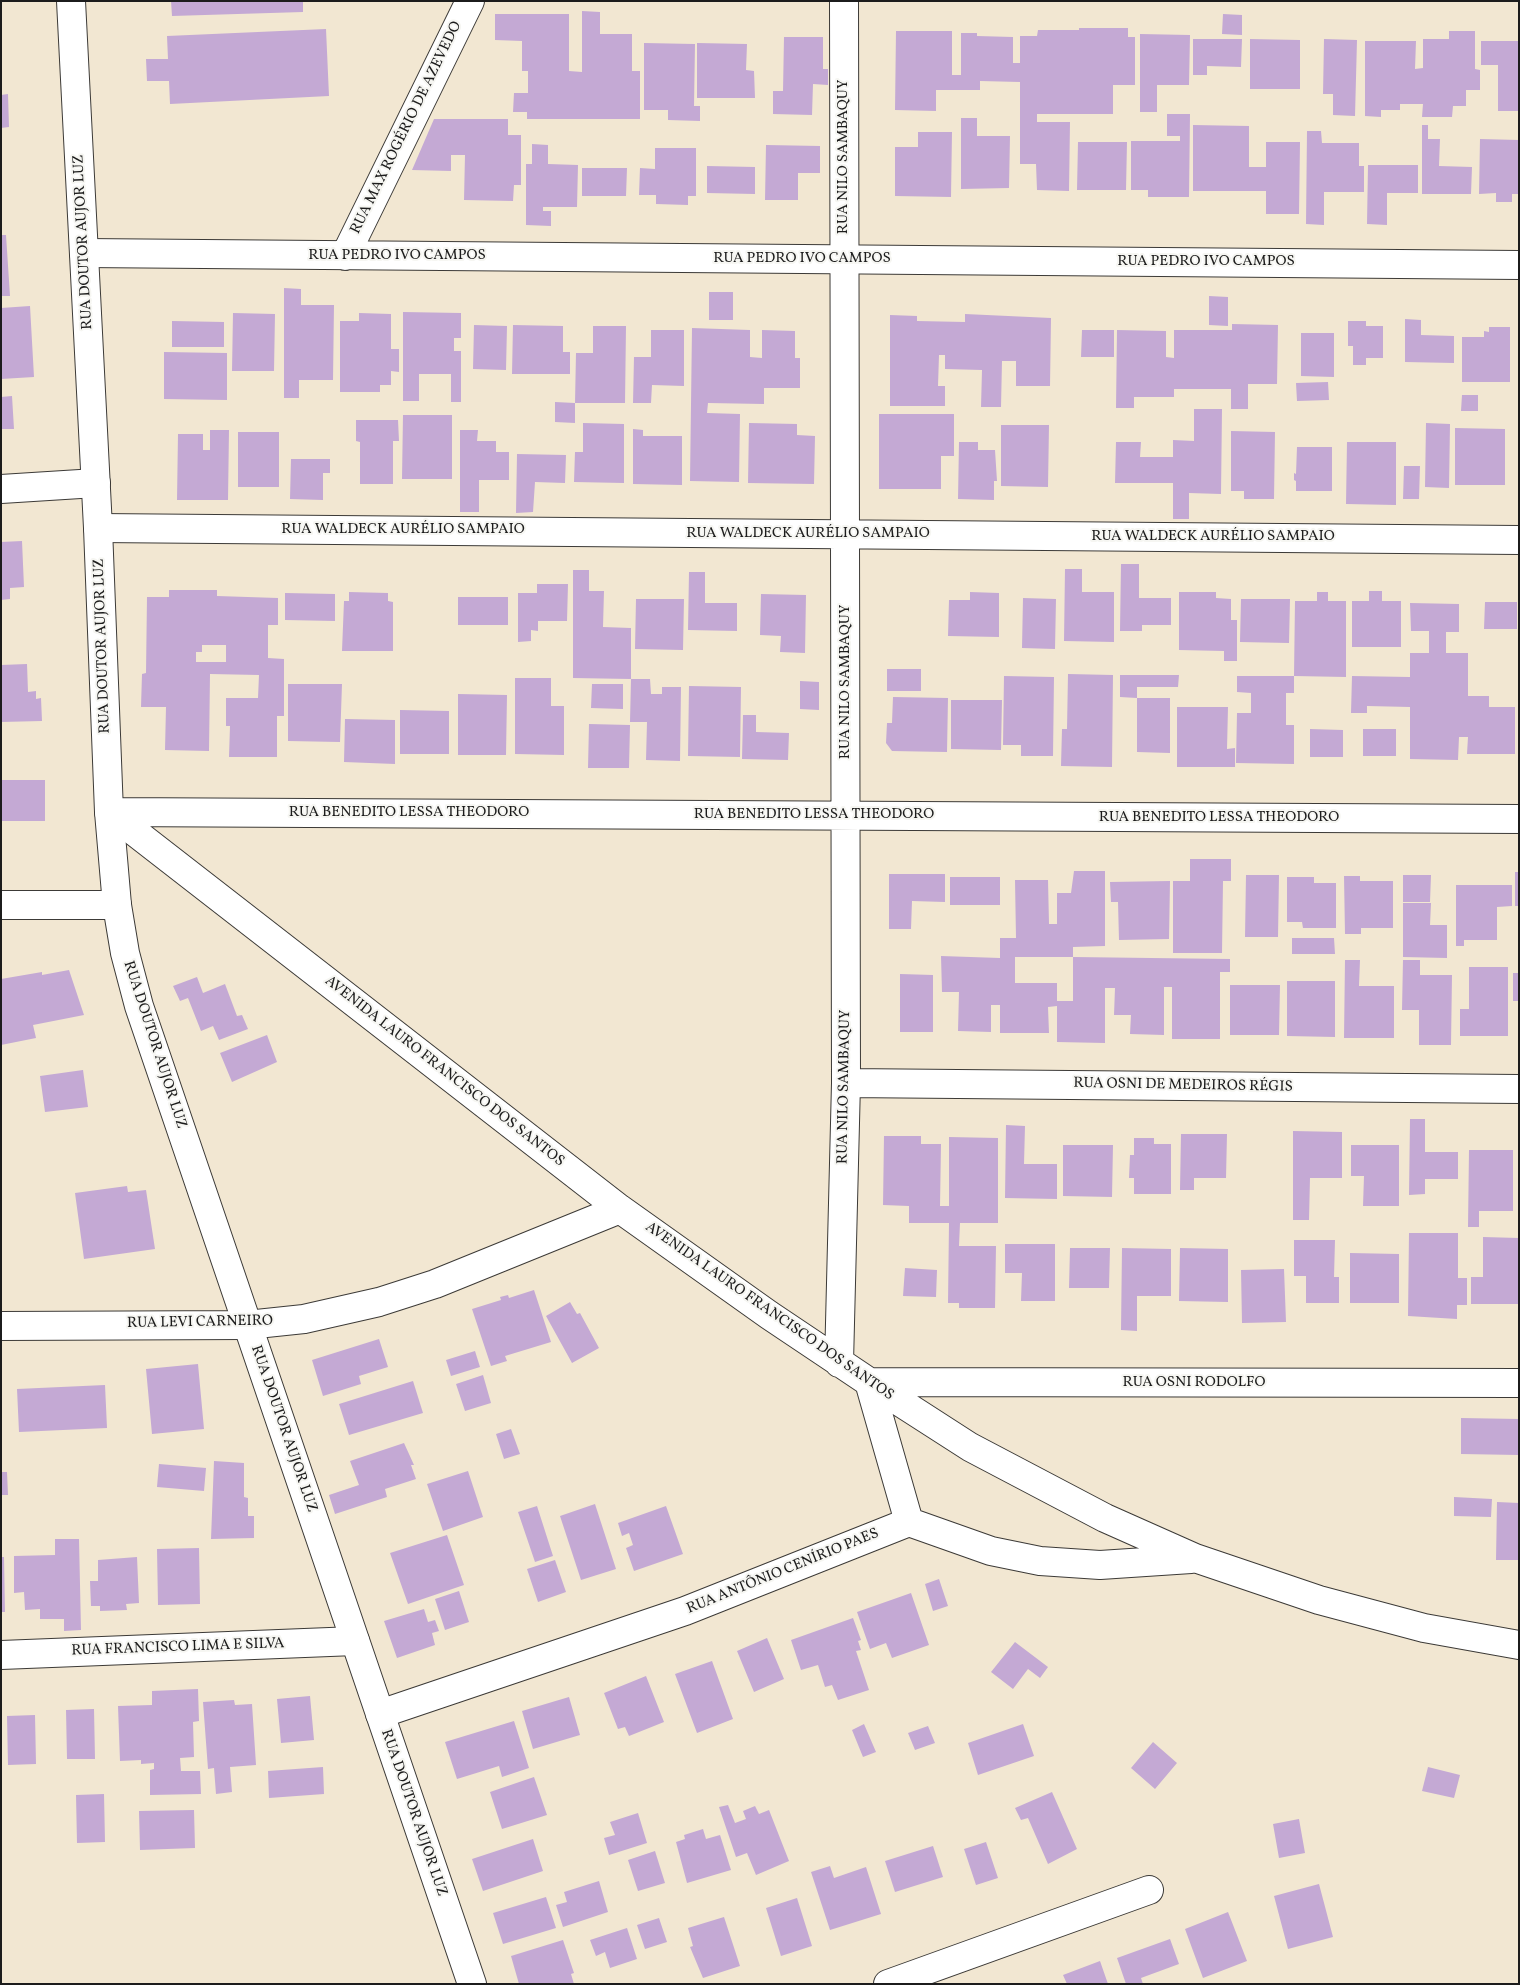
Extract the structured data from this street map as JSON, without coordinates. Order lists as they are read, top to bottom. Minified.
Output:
{"streets":{"street":["RUA MAX ROGÉRIO DE AZEVEDO","RUA NILO SAMBAQUY","RUA DOUTOR AUJOR LUZ","RUA PEDRO IVO CAMPOS","RUA WALDECK AURÉLIO SAMPAIO","RUA BENEDITO LESSA THEODORO","AVENIDA LAURO FRANCISCO DOS SANTOS","RUA OSNI DE MEDEIROS RÉGIS","RUA LEVI CARNEIRO","RUA OSNI RODOLFO","RUA ANTÔNIO CENÍRIO PAES","RUA FRANCISCO LIMA E SILVA"]},"crossings":[["RUA MAX ROGÉRIO DE AZEVEDO","RUA PEDRO IVO CAMPOS"],["RUA NILO SAMBAQUY","RUA PEDRO IVO CAMPOS"],["RUA NILO SAMBAQUY","RUA WALDECK AURÉLIO SAMPAIO"],["RUA NILO SAMBAQUY","RUA BENEDITO LESSA THEODORO"],["RUA NILO SAMBAQUY","AVENIDA LAURO FRANCISCO DOS SANTOS"],["RUA NILO SAMBAQUY","RUA OSNI DE MEDEIROS RÉGIS"],["RUA DOUTOR AUJOR LUZ","RUA PEDRO IVO CAMPOS"],["RUA DOUTOR AUJOR LUZ","RUA WALDECK AURÉLIO SAMPAIO"],["RUA DOUTOR AUJOR LUZ","RUA BENEDITO LESSA THEODORO"],["RUA DOUTOR AUJOR LUZ","AVENIDA LAURO FRANCISCO DOS SANTOS"],["RUA DOUTOR AUJOR LUZ","RUA LEVI CARNEIRO"],["RUA DOUTOR AUJOR LUZ","RUA ANTÔNIO CENÍRIO PAES"],["RUA DOUTOR AUJOR LUZ","RUA FRANCISCO LIMA E SILVA"],["RUA BENEDITO LESSA THEODORO","AVENIDA LAURO FRANCISCO DOS SANTOS"],["AVENIDA LAURO FRANCISCO DOS SANTOS","RUA LEVI CARNEIRO"],["AVENIDA LAURO FRANCISCO DOS SANTOS","RUA OSNI RODOLFO"]]}
